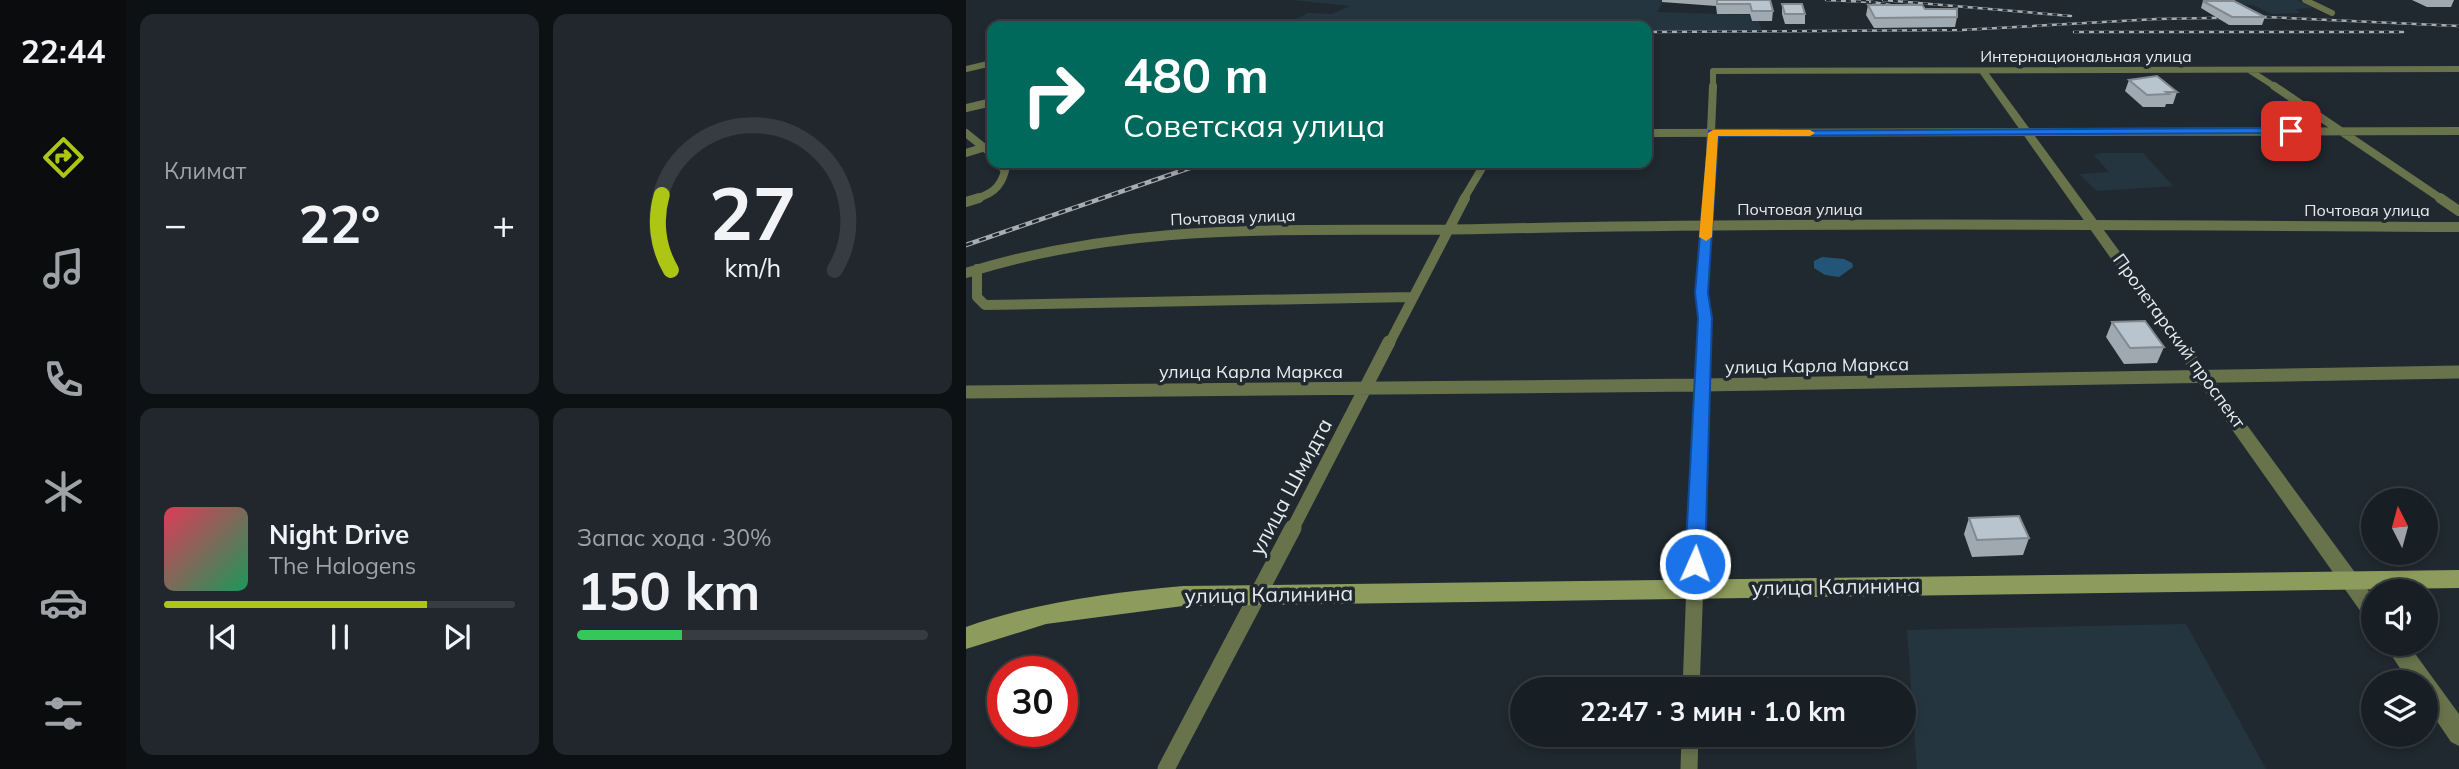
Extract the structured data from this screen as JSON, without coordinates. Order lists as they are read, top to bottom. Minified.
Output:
{"streets":{"main road":["улица Калинина"],"street":["Интернациональная улица","Почтовая улица","Пролетарский проспект","улица Карла Маркса","улица Шмидта"]},"crossings":[["Интернациональная улица","Пролетарский проспект"],["Почтовая улица","Пролетарский проспект"],["Почтовая улица","улица Шмидта"],["Пролетарский проспект","улица Карла Маркса"],["Пролетарский проспект","улица Калинина"],["улица Карла Маркса","улица Шмидта"],["улица Шмидта","улица Калинина"]],"north":"top","page":{"tabs":"22:44","tile":["Климат",["Запас хода · 30%","150 km"]],"turn":["480 m","Советская улица"],"heat":["−","22°","+"],"song":["Night Drive","The Halogens"],"limit":"30","trip":"22:47 · 3 мин · 1.0 km","gauge":["27","km/h"]}}
